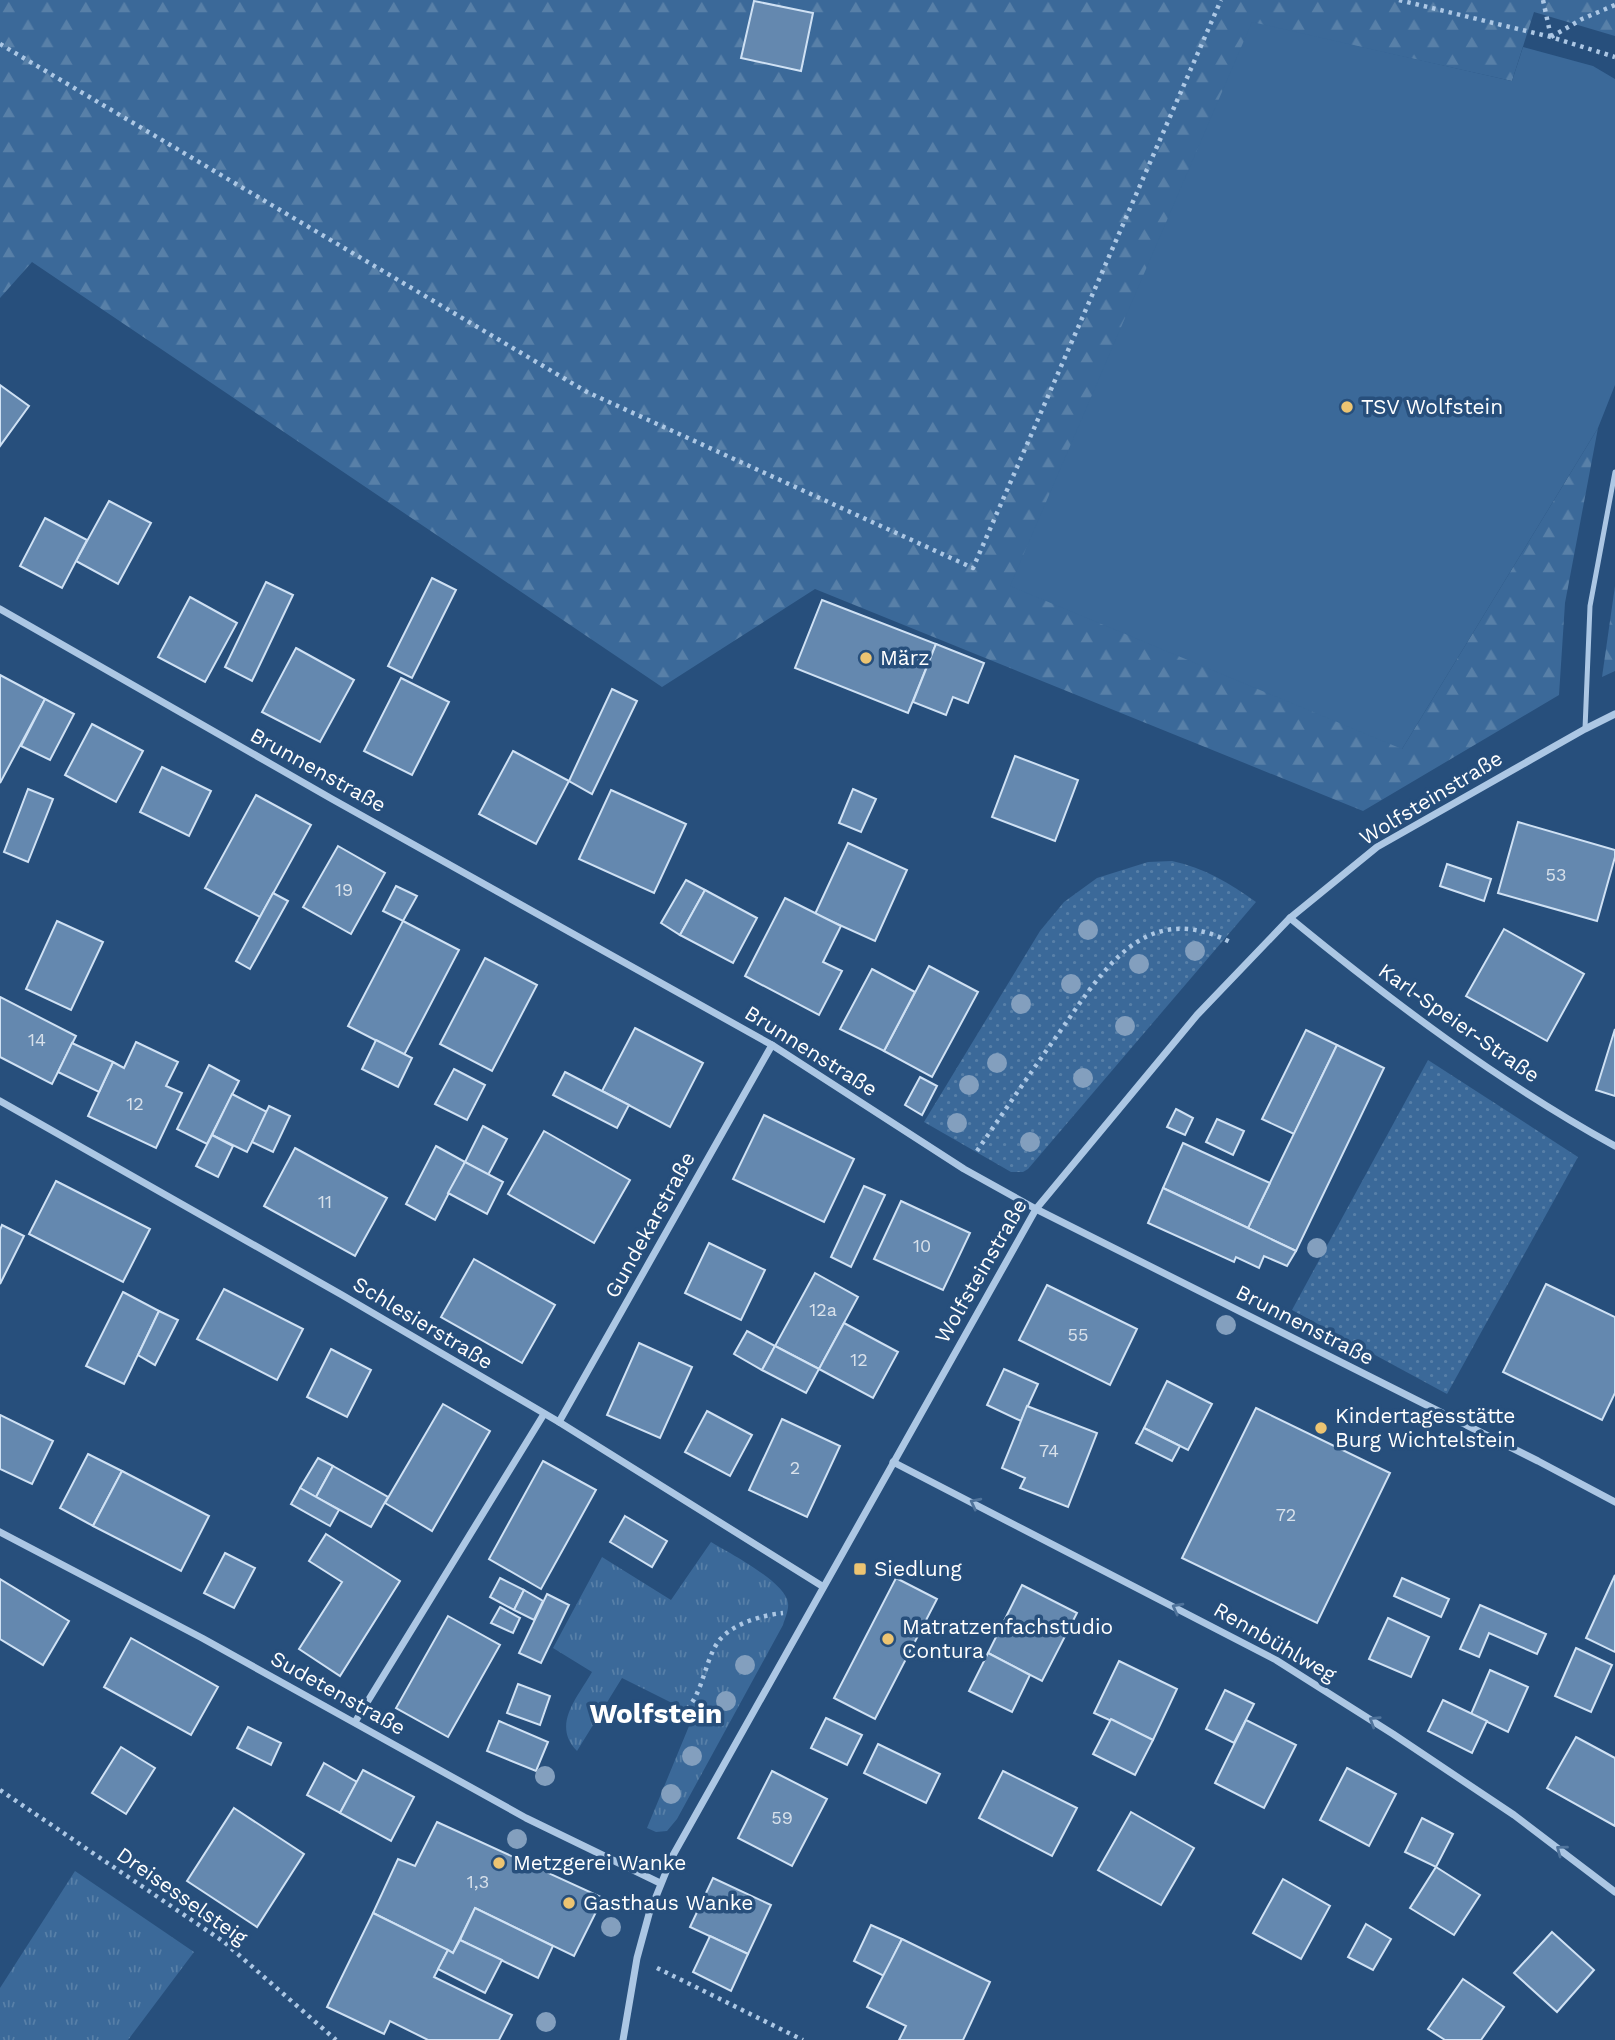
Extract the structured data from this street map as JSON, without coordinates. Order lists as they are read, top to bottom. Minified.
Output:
{"streets":{"street":["Brunnenstraße","Wolfsteinstraße","Karl-Speier-Straße","Gundekarstraße","Schlesierstraße","Rennbühlweg","Sudetenstraße"],"path":["Dreisesselsteig"]},"crossings":[["Brunnenstraße","Wolfsteinstraße"],["Brunnenstraße","Gundekarstraße"],["Wolfsteinstraße","Karl-Speier-Straße"],["Wolfsteinstraße","Schlesierstraße"],["Wolfsteinstraße","Rennbühlweg"],["Wolfsteinstraße","Sudetenstraße"],["Gundekarstraße","Schlesierstraße"]],"one_way":["Rennbühlweg"],"districts":["Wolfstein"],"places":{"other":["TSV Wolfstein","März","Kindertagesstätte Burg Wichtelstein","Matratzenfachstudio Contura","Metzgerei Wanke","Gasthaus Wanke"],"transit":["Siedlung"]},"house_numbers":["53","19","14","12","11","10","12a","55","12","74","2","72","59","1,3"]}
